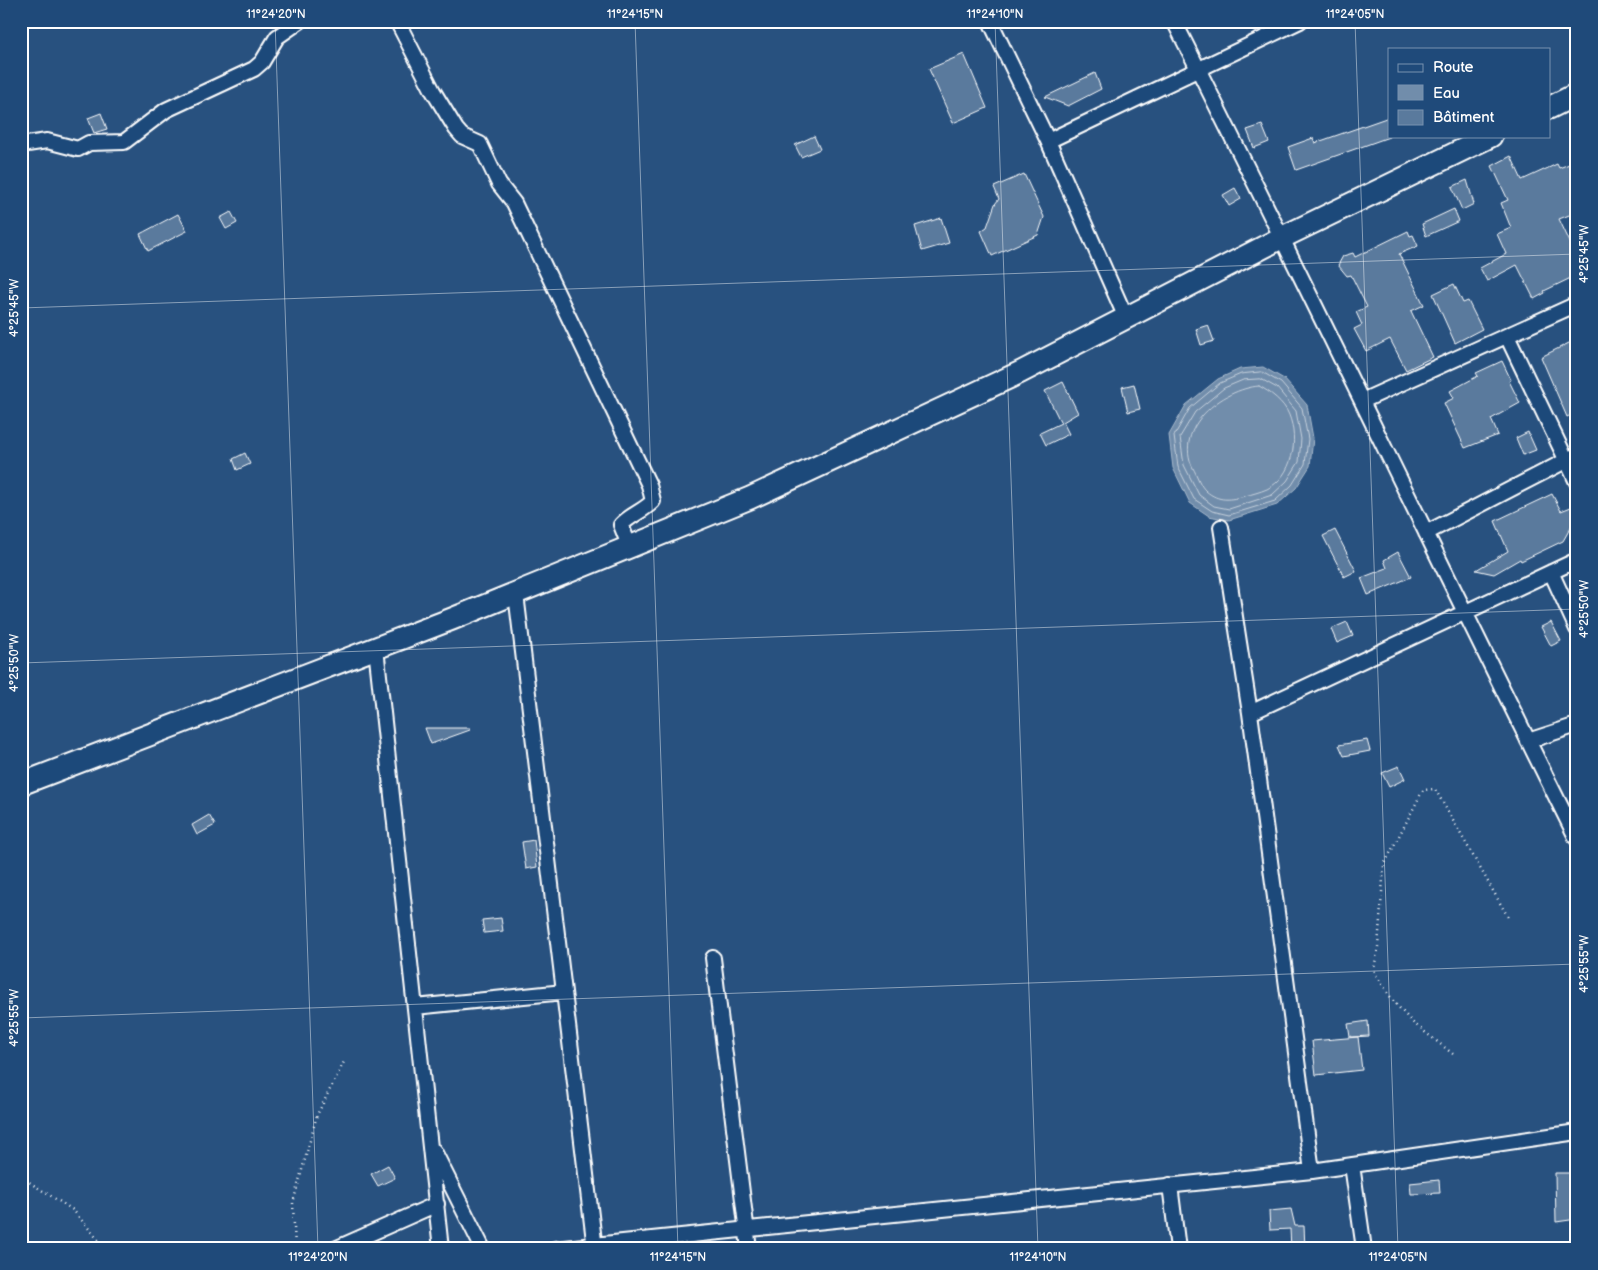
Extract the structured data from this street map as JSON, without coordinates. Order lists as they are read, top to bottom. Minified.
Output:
{"legend":["Route","Eau","Bâtiment"],"coordinates":["11°24'20\"N","11°24'15\"N","11°24'10\"N","11°24'05\"N","4°25'45\"W","4°25'50\"W","4°25'55\"W"]}
